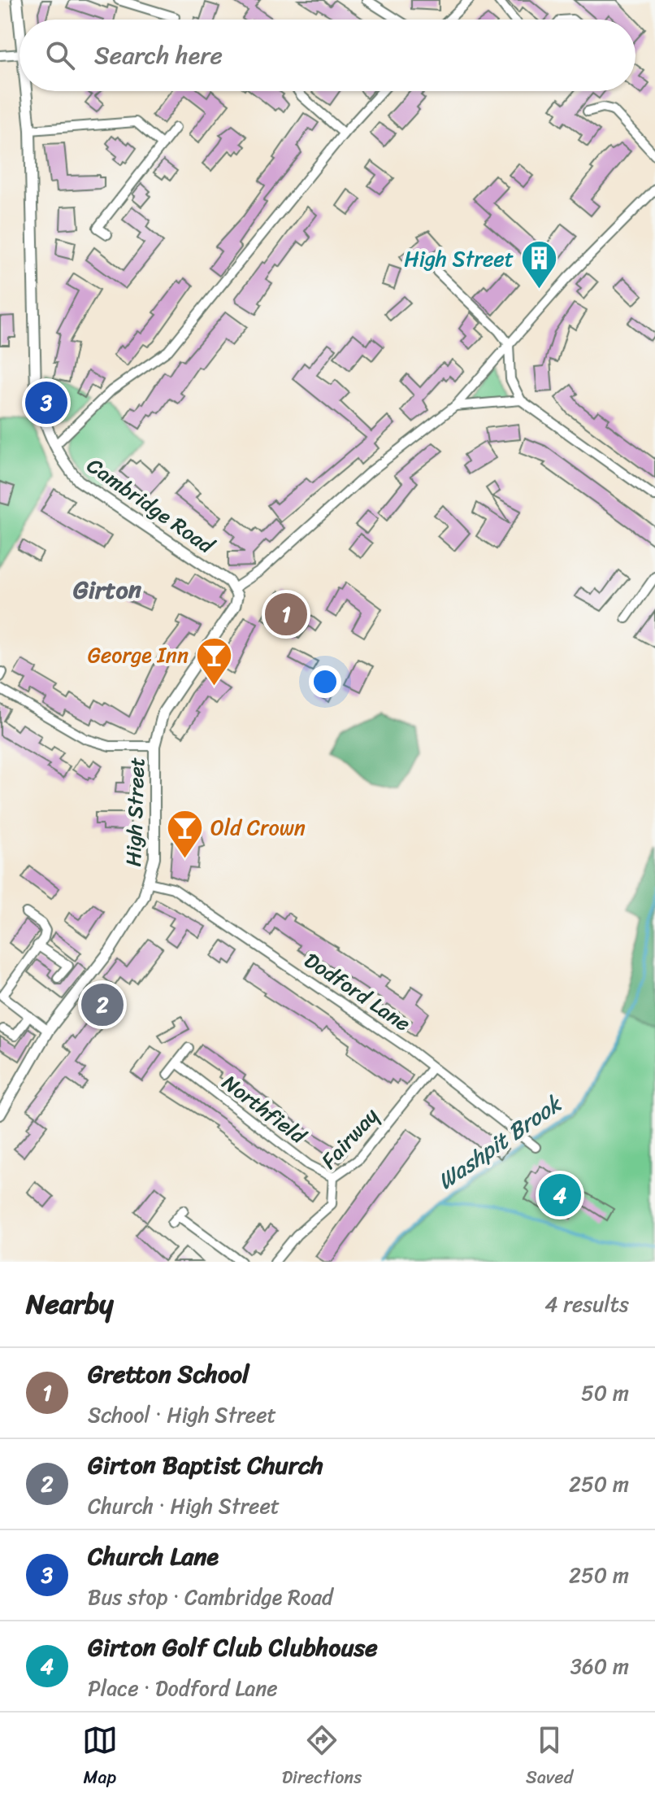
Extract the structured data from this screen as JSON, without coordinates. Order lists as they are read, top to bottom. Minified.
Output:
{"streets":{"street":["Cambridge Road","High Street","Dodford Lane","Northfield","Fairway"]},"crossings":[["Cambridge Road","High Street"],["High Street","Dodford Lane"],["Dodford Lane","Fairway"],["Northfield","Fairway"]],"districts":["Girton"],"water":["Washpit Brook"],"places":{"building":["High Street"],"bar":["George Inn","Old Crown"]},"page":{"search":"Search here","pins":["3","1","2","4"],"heading":["Nearby","4 results"],"list":[{"mark":"1","name":"Gretton School","note":"School · High Street","value":"50 m"},{"mark":"2","name":"Girton Baptist Church","note":"Church · High Street","value":"250 m"},{"mark":"3","name":"Church Lane","note":"Bus stop · Cambridge Road","value":"250 m"},{"mark":"4","name":"Girton Golf Club Clubhouse","note":"Place · Dodford Lane","value":"360 m"}],"nav":["Map","Directions","Saved"]}}
